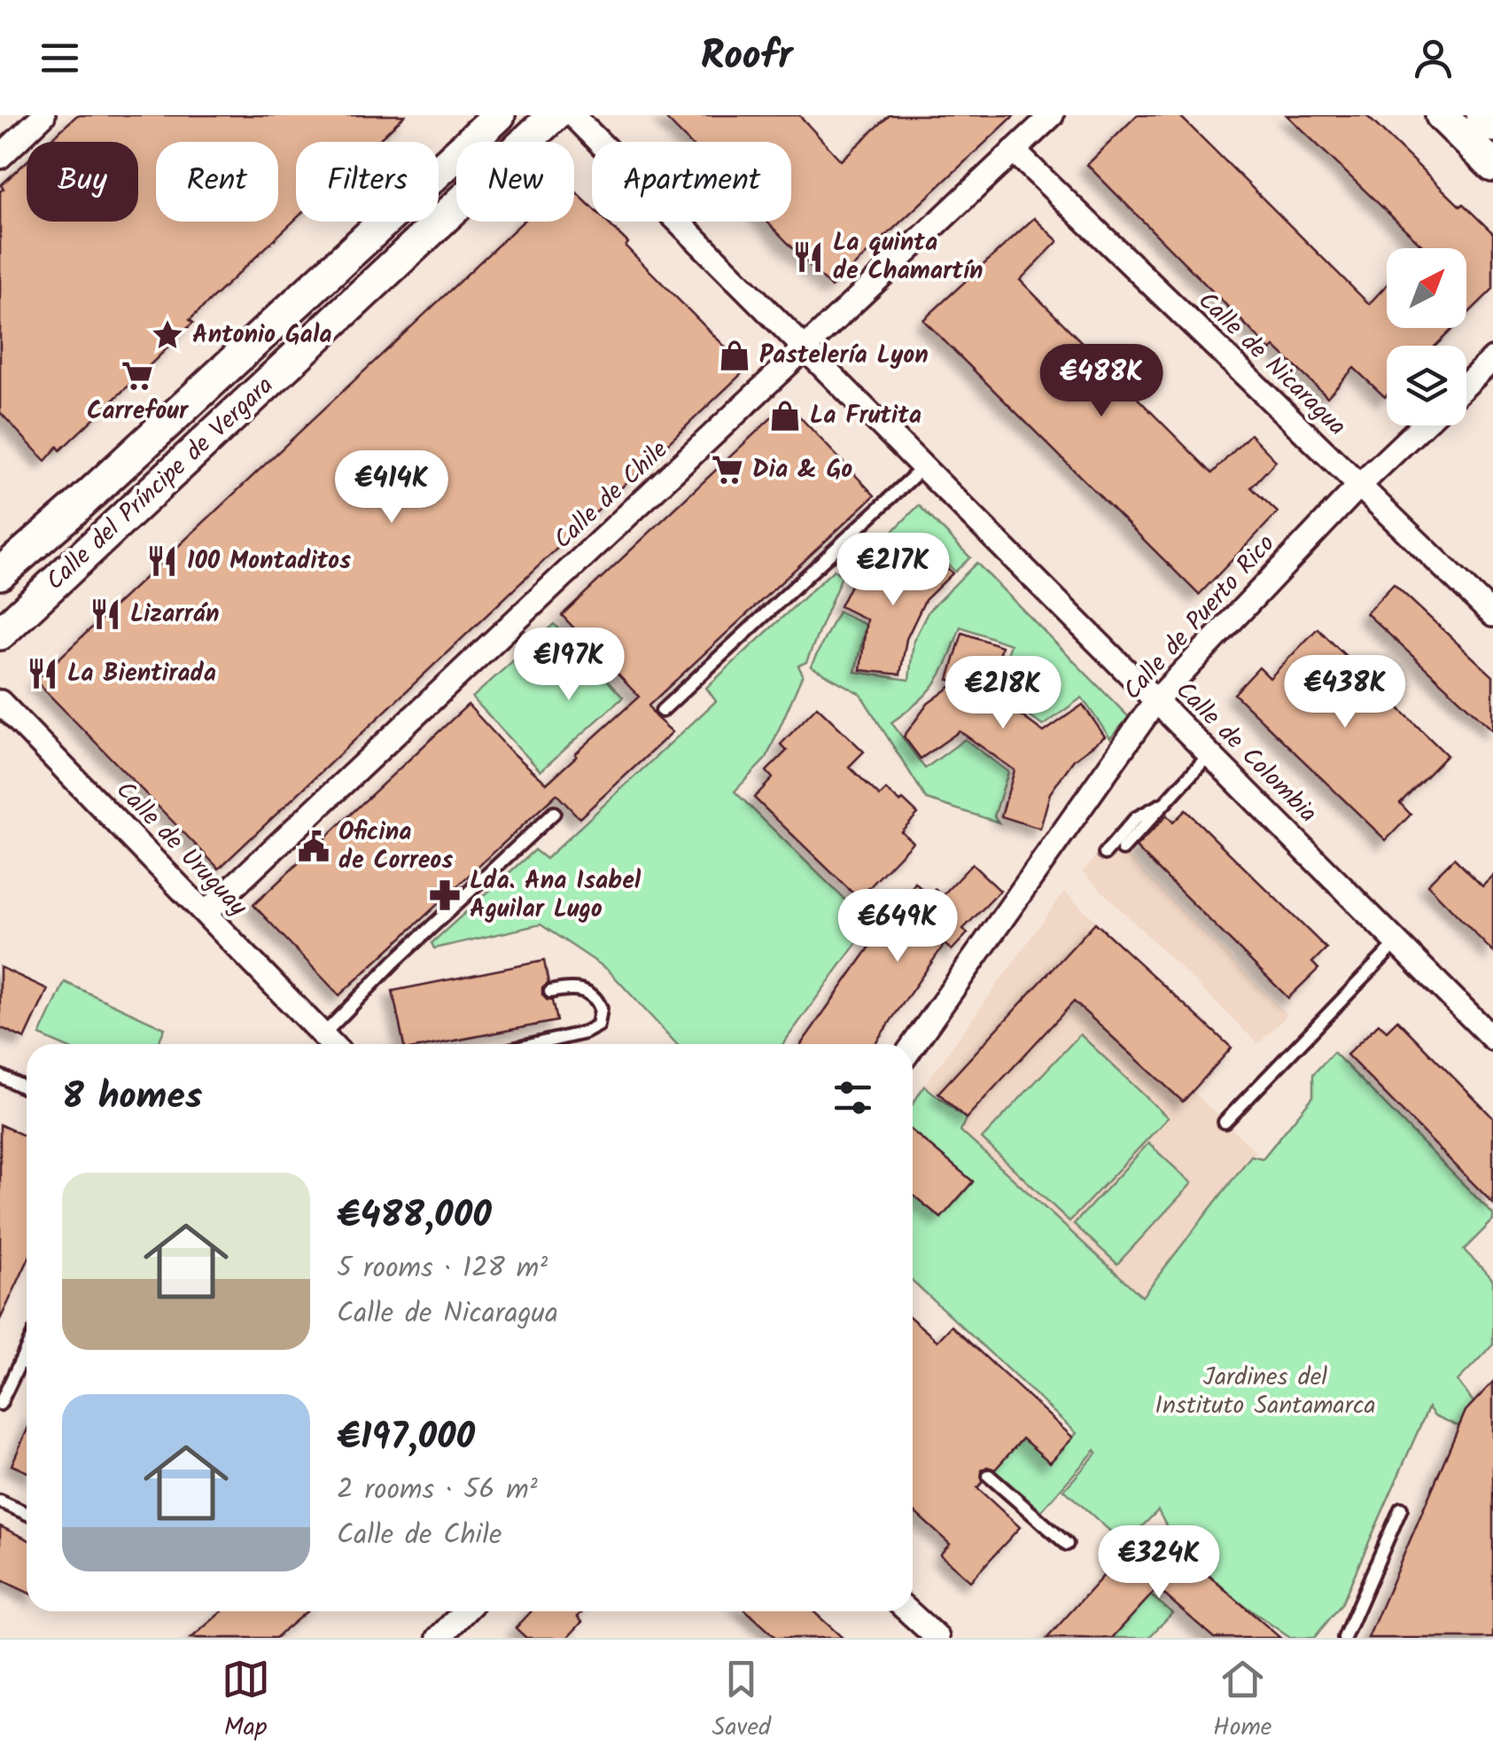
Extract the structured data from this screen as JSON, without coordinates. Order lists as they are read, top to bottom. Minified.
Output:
{"streets":{"main road":["Calle del Príncipe de Vergara"],"street":["Calle de Nicaragua","Calle de Chile","Calle de Puerto Rico","Calle de Colombia","Calle de Uruguay"]},"crossings":[["Calle de Nicaragua","Calle de Chile"],["Calle de Nicaragua","Calle de Puerto Rico"],["Calle de Chile","Calle de Colombia"],["Calle de Chile","Calle de Uruguay"],["Calle de Puerto Rico","Calle de Colombia"]],"parks":["Jardines del Instituto Santamarca"],"places":{"restaurant":["La quinta de Chamartín","100 Montaditos","Lizarrán","La Bientirada"],"place":["Antonio Gala"],"shop":["Pastelería Lyon","La Frutita"],"supermarket":["Carrefour","Dia & Go"],"public building":["Oficina de Correos"],"pharmacy":["Lda. Ana Isabel Aguilar Lugo"]},"north":"top right","page":{"header":"Roofr","chip":["Buy","Rent","Filters","New","Apartment"],"price":["€488K","€414K","€217K","€197K","€438K","€218K","€649K","€324K"],"heading":"8 homes","list":[{"name":"€488,000","note":"5 rooms · 128 m² · Calle de Nicaragua"},{"name":"€197,000","note":"2 rooms · 56 m² · Calle de Chile"}],"tabs":["Map","Saved","Home"]}}
